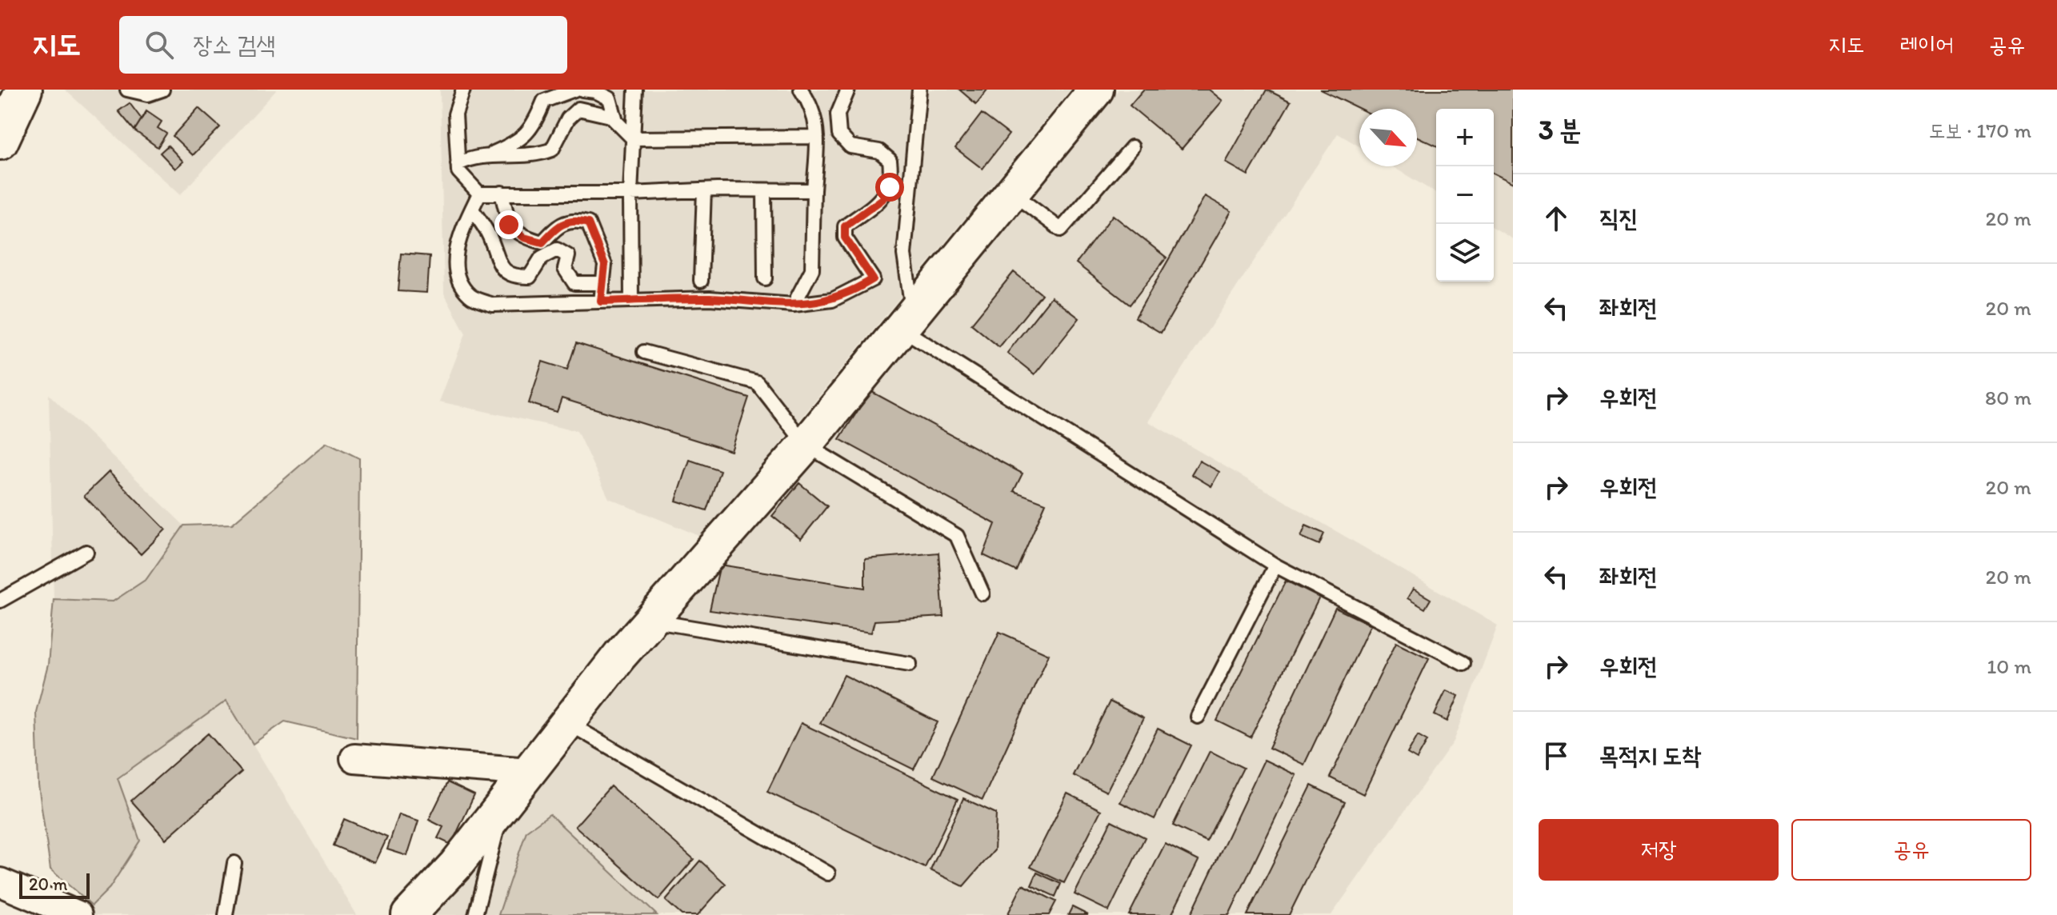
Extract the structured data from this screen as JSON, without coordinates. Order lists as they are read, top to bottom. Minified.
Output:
{"scale_bar":"20 m","north":"bottom right","page":{"header":"지도","search":"장소 검색","nav":["지도","레이어","공유"],"heading":["3 분","도보 · 170 m"],"map_buttons":["+","−"],"list":[["직진","20 m"],["좌회전","20 m"],["우회전","80 m"],["우회전","20 m"],["좌회전","20 m"],["우회전","10 m"],"목적지 도착"],"buttons":["저장","공유"],"scale":"20 m"}}
